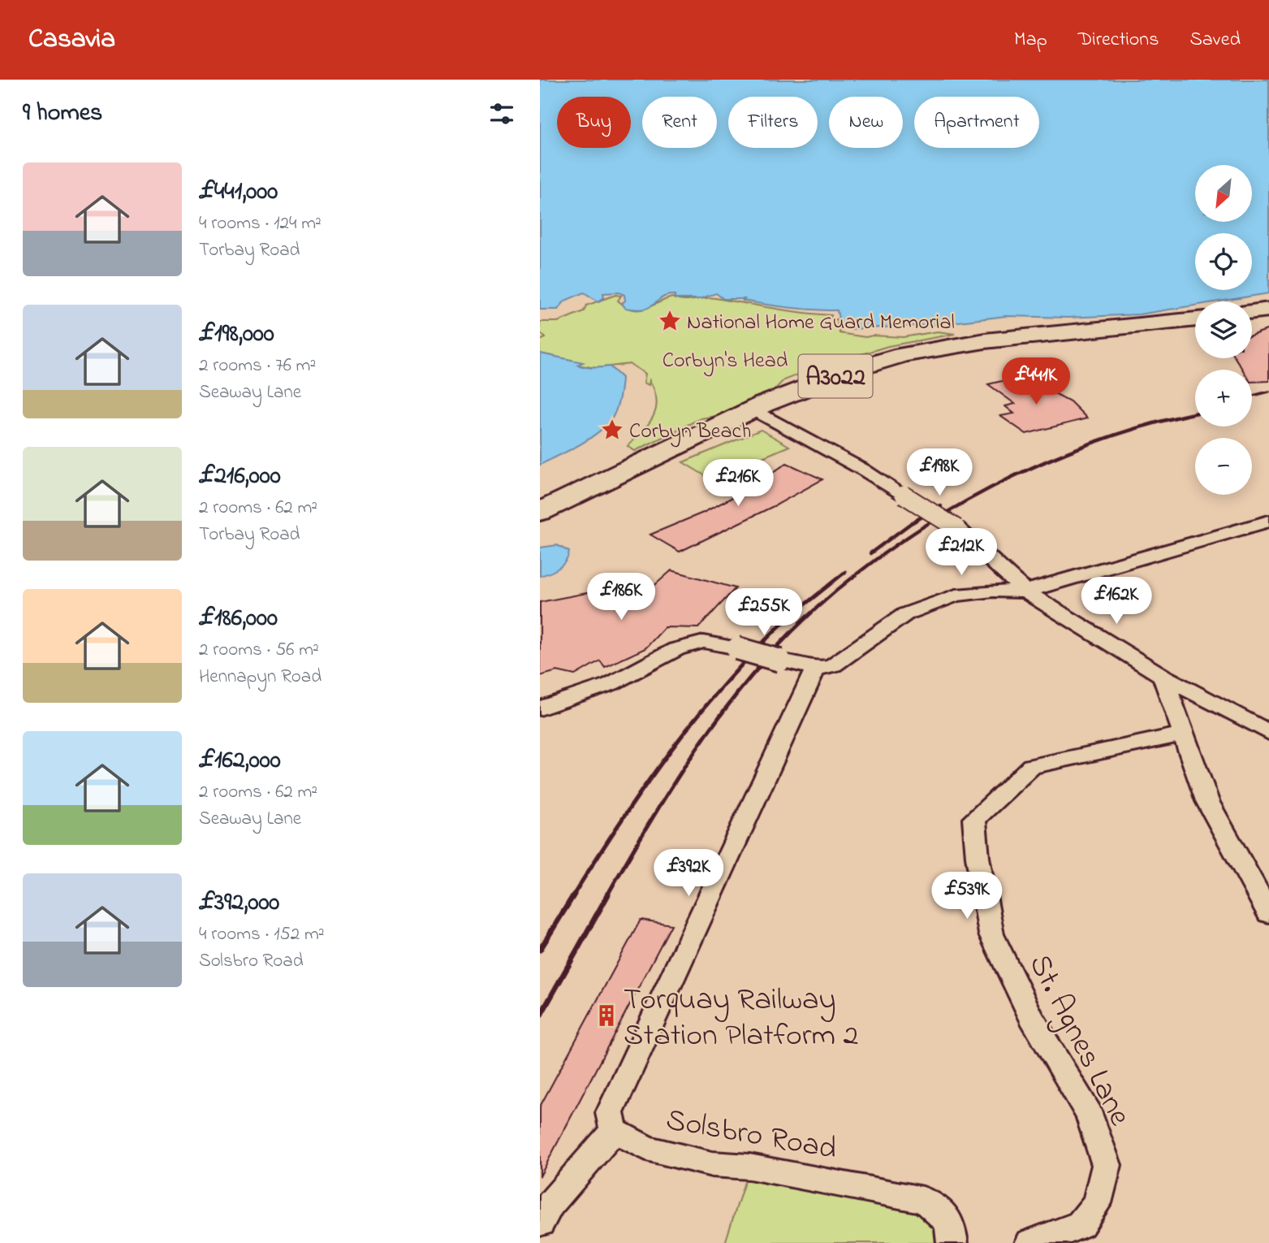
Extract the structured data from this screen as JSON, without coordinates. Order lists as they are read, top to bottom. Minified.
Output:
{"streets":{"main road":["A3022"],"street":["St. Agnes Lane","Solsbro Road"]},"parks":["Corbyn's Head"],"places":{"place":["National Home Guard Memorial","Corbyn Beach"],"building":["Torquay Railway Station Platform 2"]},"north":"bottom left","page":{"header":"Casavia","nav":["Map","Directions","Saved"],"heading":"9 homes","chip":["Buy","Rent","Filters","New","Apartment"],"list":[{"name":"£441,000","note":"4 rooms · 124 m² · Torbay Road"},{"name":"£198,000","note":"2 rooms · 76 m² · Seaway Lane"},{"name":"£216,000","note":"2 rooms · 62 m² · Torbay Road"},{"name":"£186,000","note":"2 rooms · 56 m² · Hennapyn Road"},{"name":"£162,000","note":"2 rooms · 62 m² · Seaway Lane"},{"name":"£392,000","note":"4 rooms · 152 m² · Solsbro Road"}],"map_buttons":["+","−"],"price":["£441K","£198K","£216K","£212K","£186K","£162K","£255K","£392K","£539K"]}}
